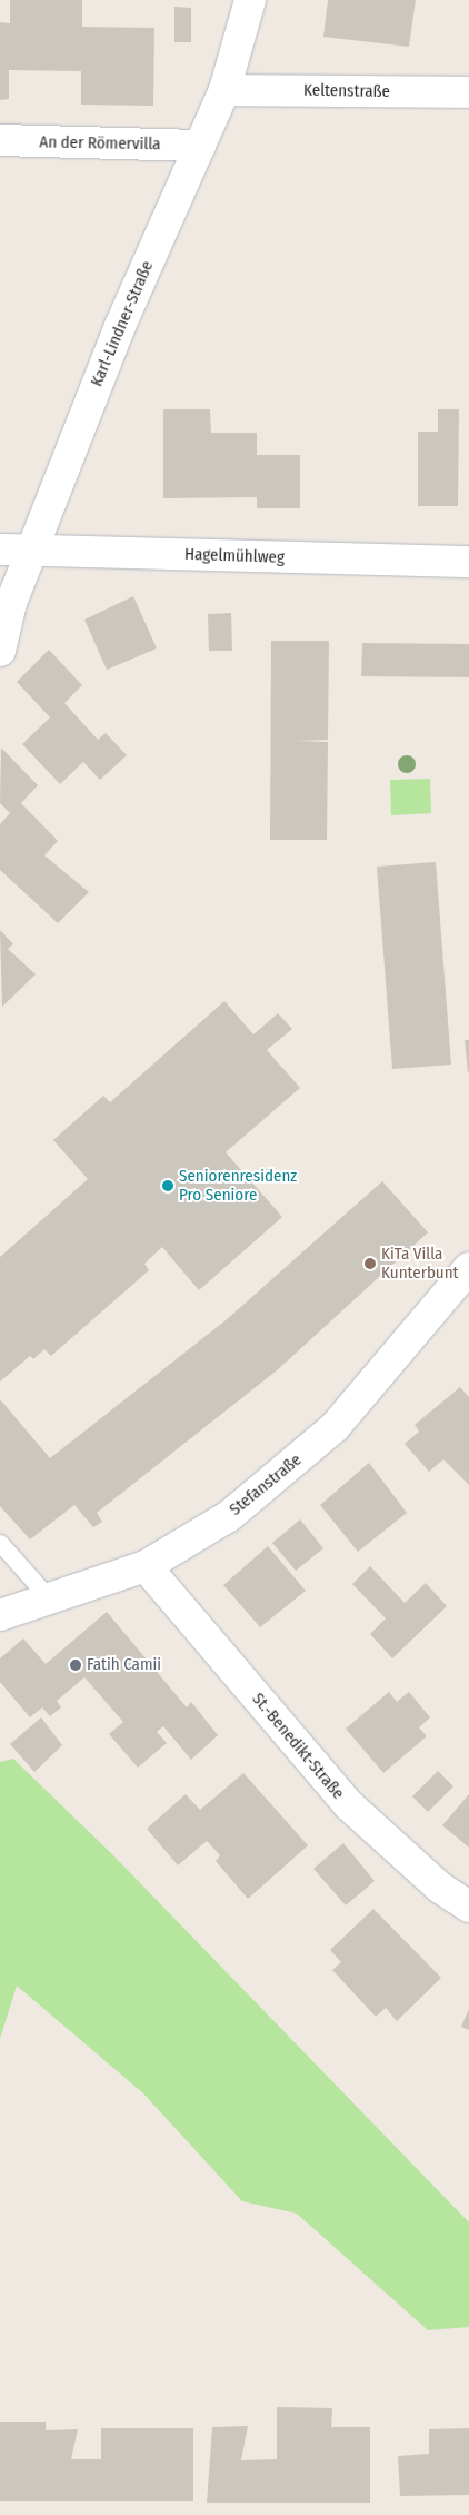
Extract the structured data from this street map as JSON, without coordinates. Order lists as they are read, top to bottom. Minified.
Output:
{"streets":{"street":["Keltenstraße","An der Römervilla","Karl-Lindner-Straße","Hagelmühlweg","Stefanstraße","St.-Benedikt-Straße"]},"crossings":[["Keltenstraße","Karl-Lindner-Straße"],["An der Römervilla","Karl-Lindner-Straße"],["Karl-Lindner-Straße","Hagelmühlweg"],["Stefanstraße","St.-Benedikt-Straße"]],"places":["Seniorenresidenz Pro Seniore","KiTa Villa Kunterbunt","Fatih Camii"]}
